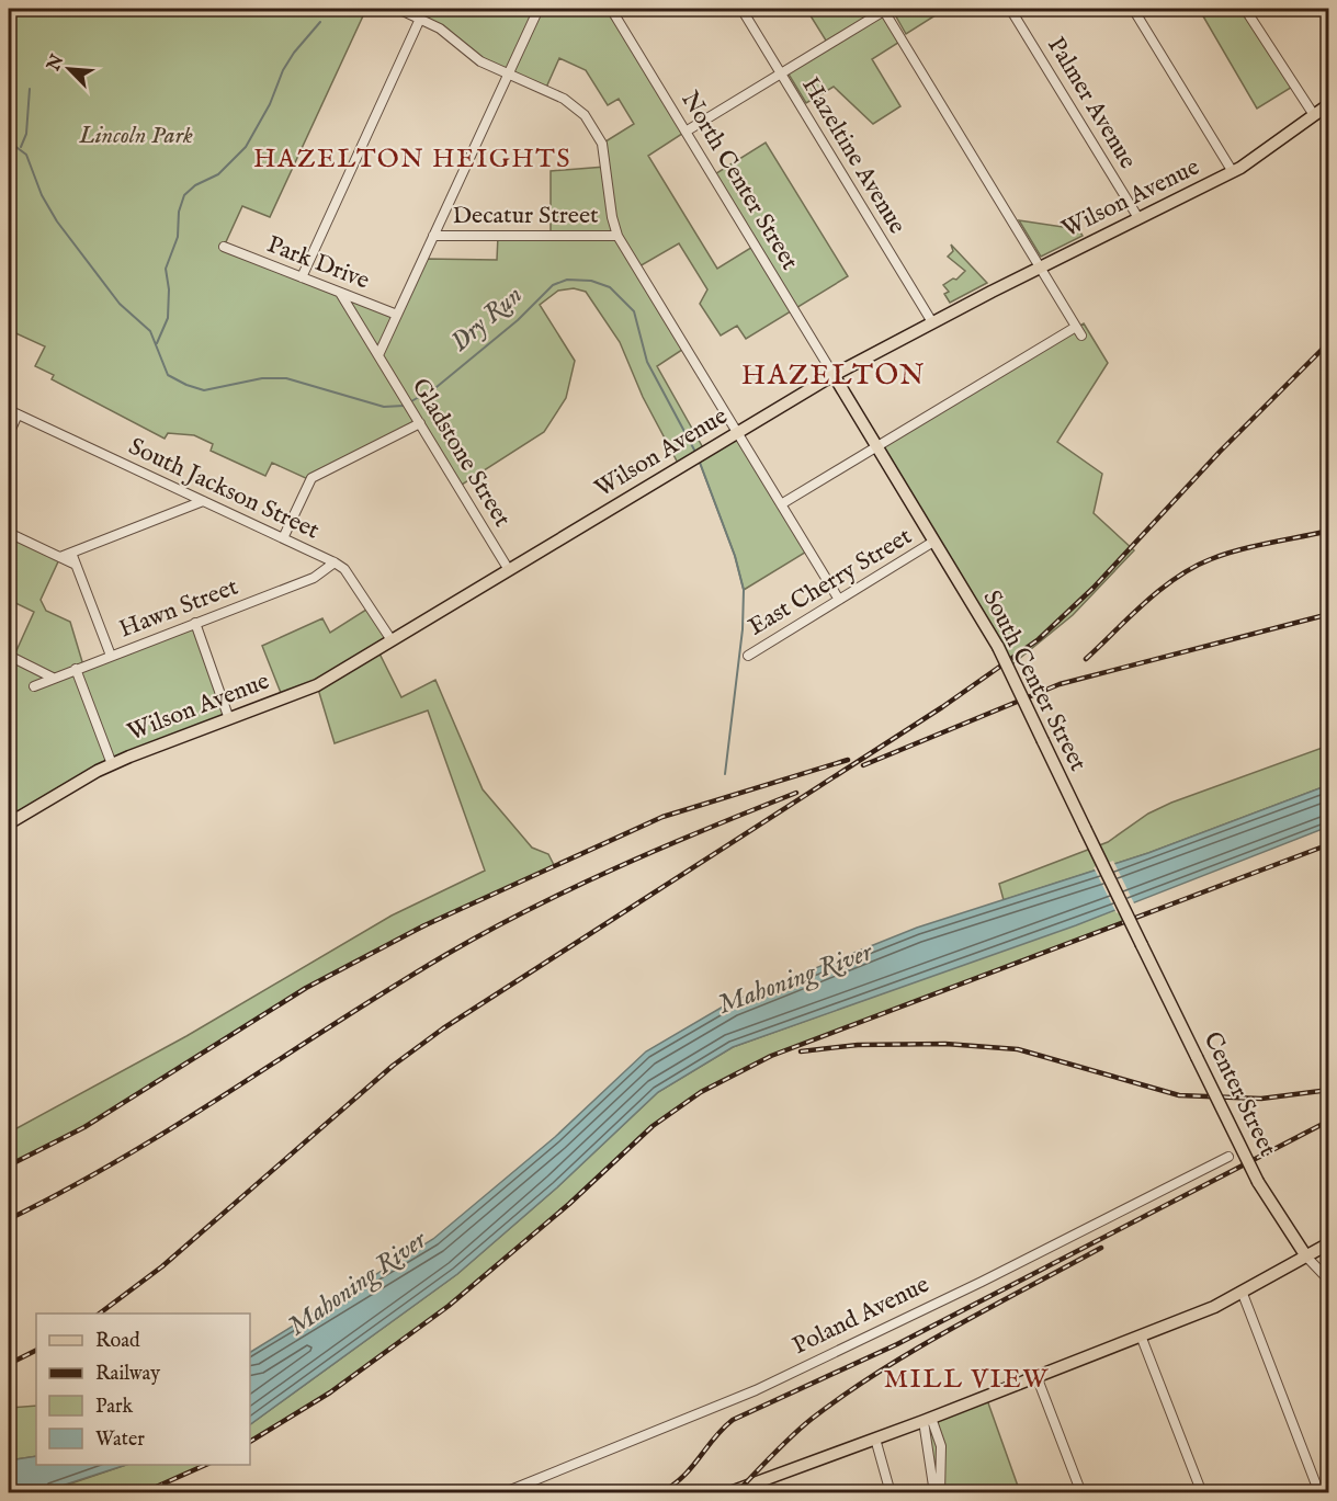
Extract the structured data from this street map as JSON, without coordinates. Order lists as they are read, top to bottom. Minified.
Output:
{"streets":{"main road":["Wilson Avenue","South Center Street","Center Street"],"street":["Palmer Avenue","Hazeltine Avenue","North Center Street","Decatur Street","Park Drive","Gladstone Street","South Jackson Street","East Cherry Street","Hawn Street","Poland Avenue"]},"crossings":[["Palmer Avenue","Wilson Avenue"],["Hazeltine Avenue","Wilson Avenue"],["North Center Street","Wilson Avenue"],["North Center Street","South Center Street"],["Wilson Avenue","Gladstone Street"],["Wilson Avenue","South Jackson Street"],["Wilson Avenue","South Center Street"],["Park Drive","Gladstone Street"],["South Jackson Street","Hawn Street"],["East Cherry Street","South Center Street"],["South Center Street","Center Street"]],"districts":["HAZELTON HEIGHTS","HAZELTON","MILL VIEW"],"water":["Dry Run","Mahoning River"],"parks":["Lincoln Park"],"legend":["Road","Railway","Park","Water"],"north":"top left"}
